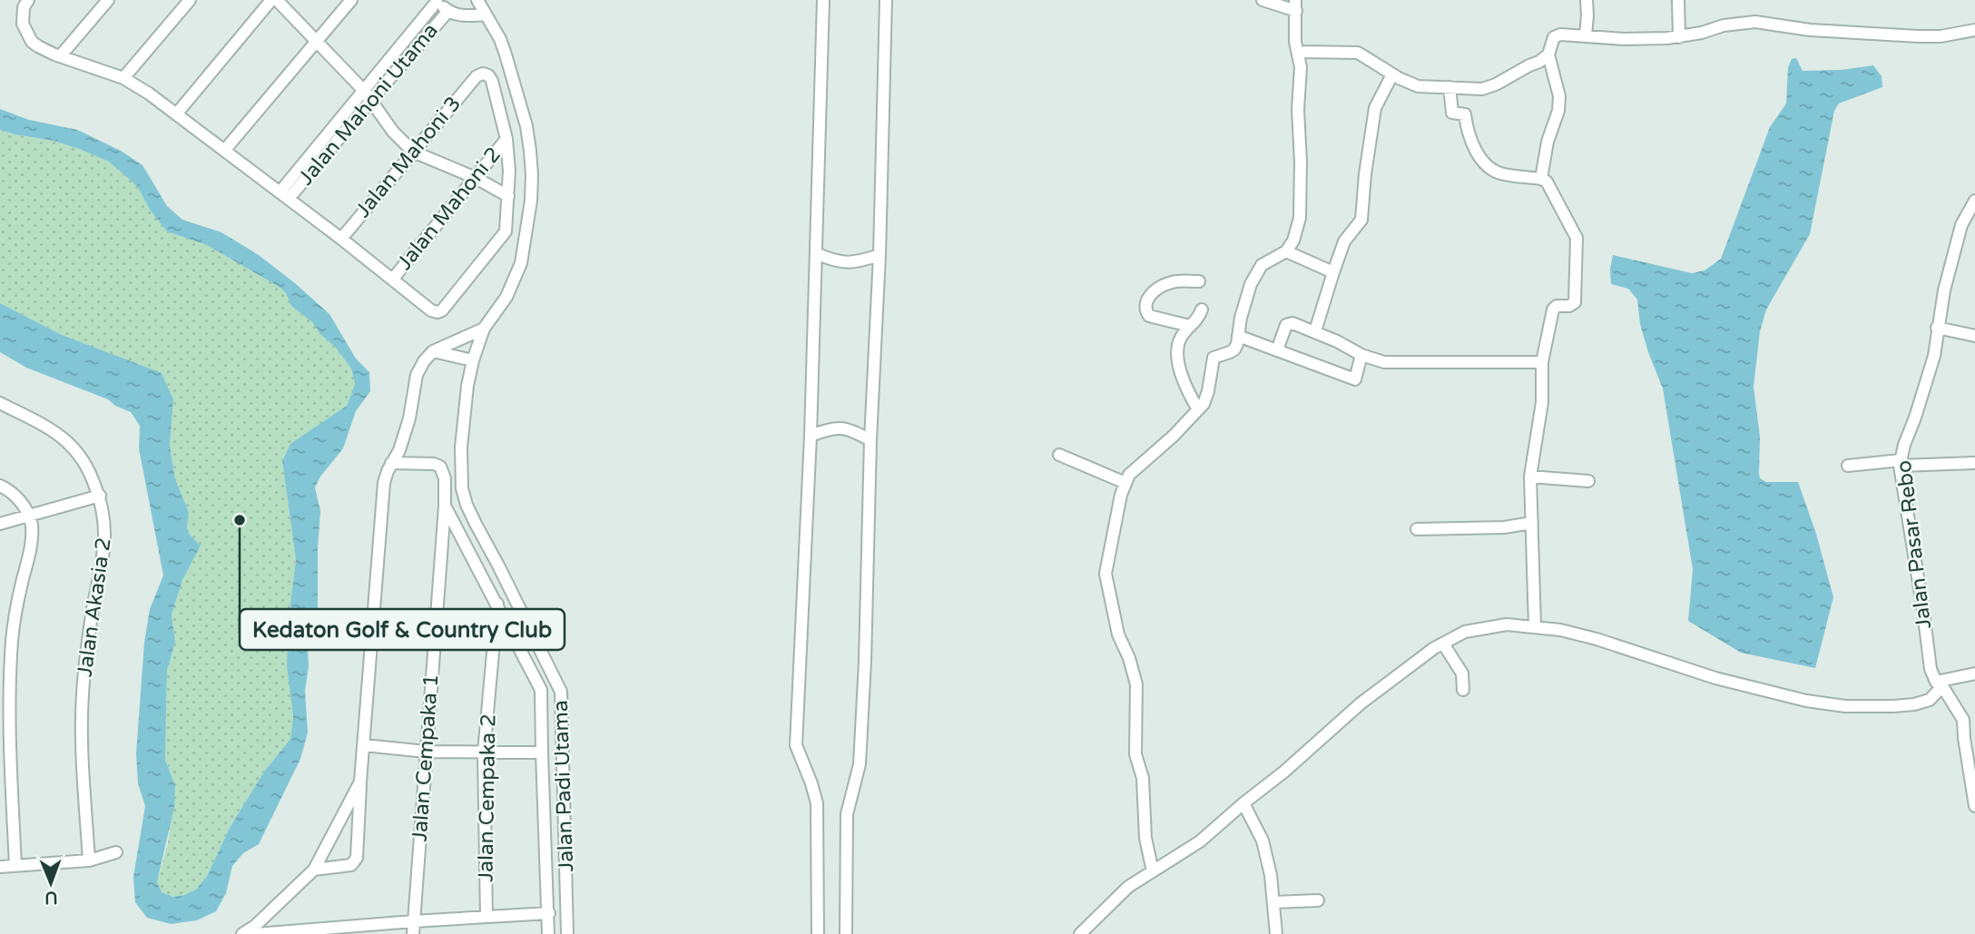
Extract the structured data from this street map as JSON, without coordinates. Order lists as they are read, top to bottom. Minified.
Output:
{"streets":{"street":["Jalan Mahoni Utama","Jalan Mahoni 3","Jalan Mahoni 2","Jalan Pasar Rebo","Jalan Akasia 2","Jalan Cempaka 1","Jalan Padi Utama","Jalan Cempaka 2"]},"crossings":[["Jalan Mahoni 3","Jalan Mahoni 2"]],"places":["Kedaton Golf & Country Club"],"north":"bottom"}
